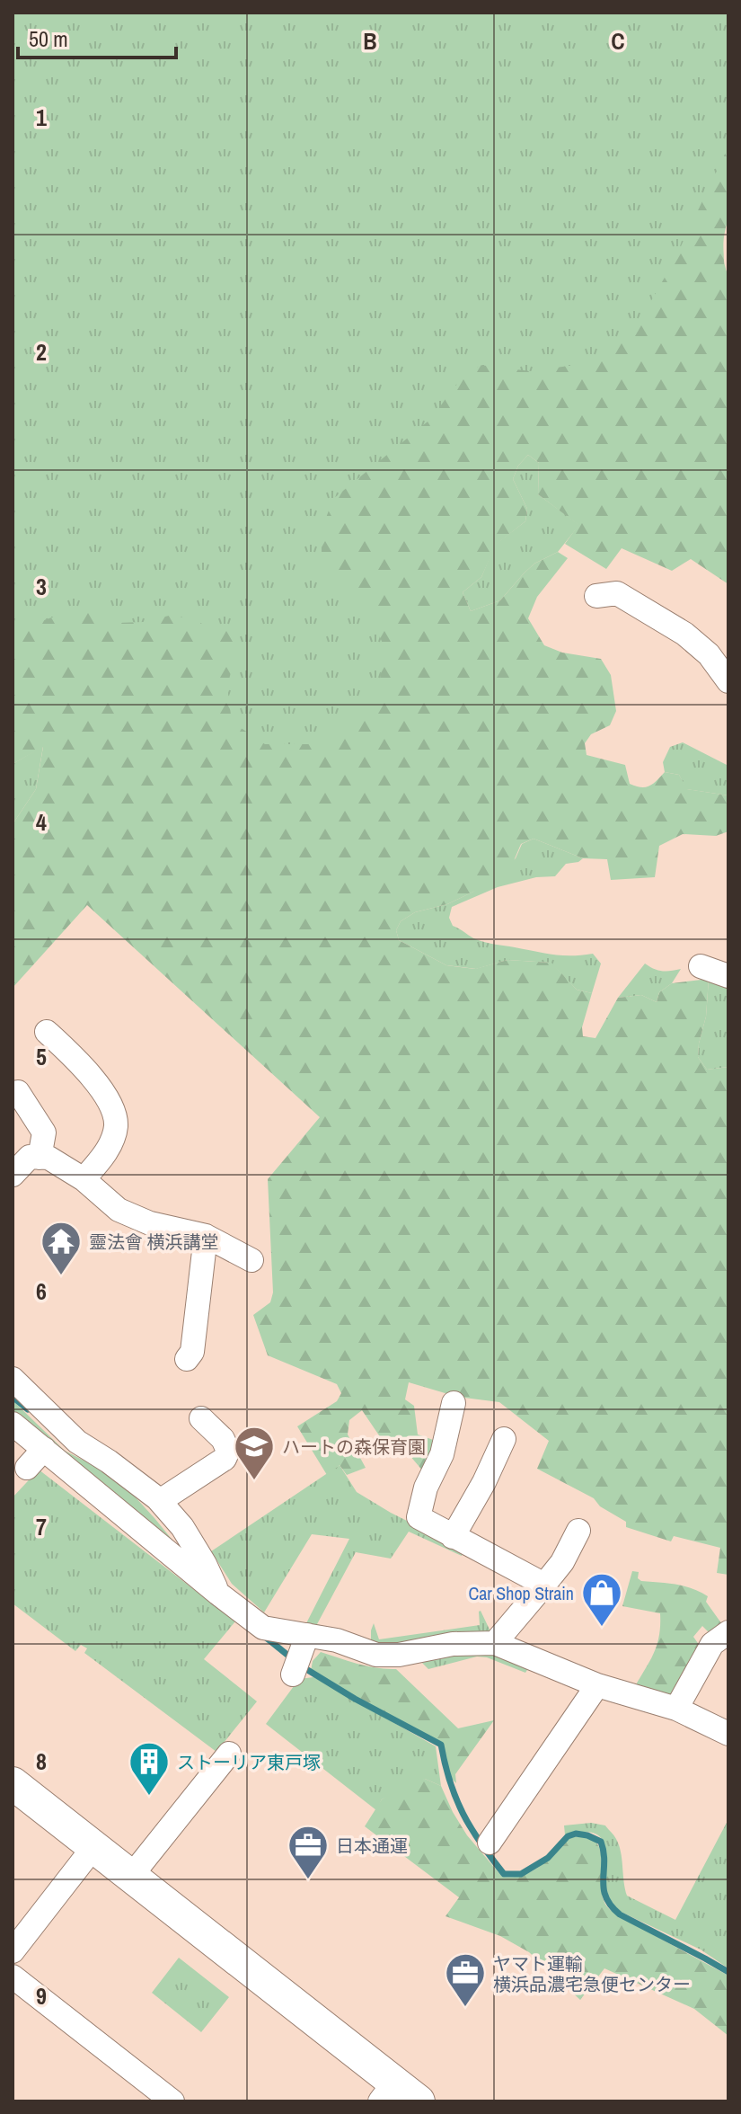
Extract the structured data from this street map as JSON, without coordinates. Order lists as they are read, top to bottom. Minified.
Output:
{"places":{"temple":["靈法會 横浜講堂"],"school or university":["ハートの森保育園"],"shop":["Car Shop Strain"],"building":["ストーリア東戸塚"],"office":["日本通運","ヤマト運輸 横浜品濃宅急便センター"]},"scale_bar":"50 m","grid":{"columns":["B","C"],"rows":["1","2","3","4","5","6","7","8","9"]}}
